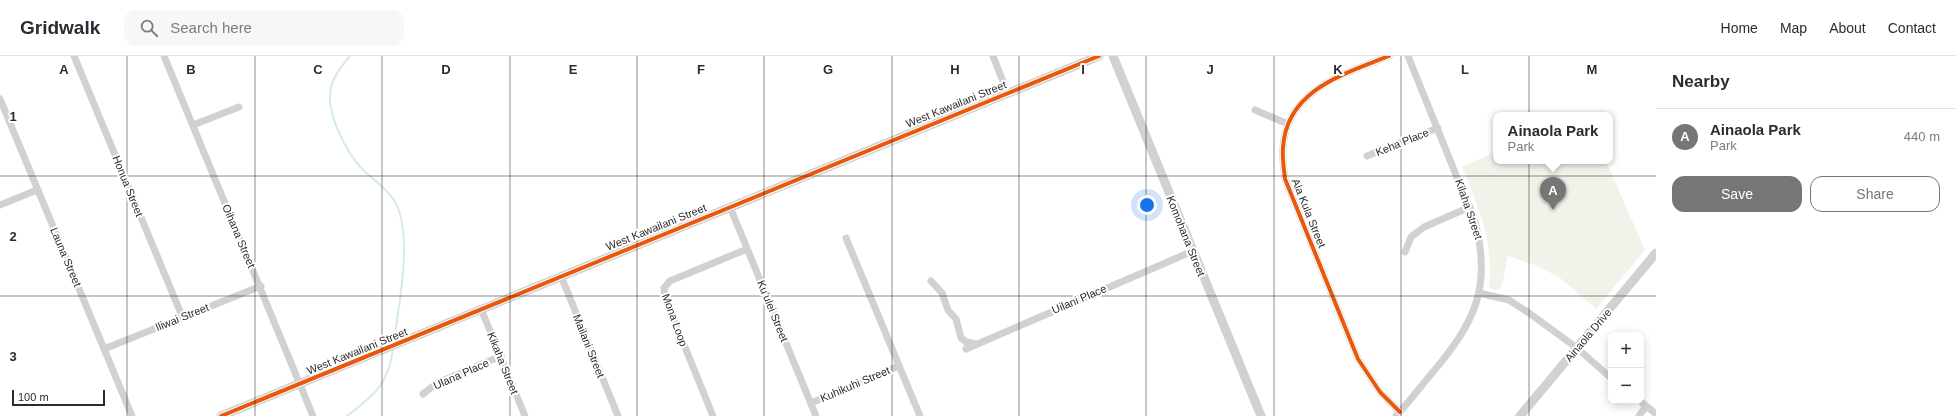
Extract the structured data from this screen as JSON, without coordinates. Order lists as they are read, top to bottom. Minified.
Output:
{"streets":{"street":["West Kawailani Street","Keha Place","Honua Street","Kilaha Street","Ala Kula Street","Oihana Street","Komohana Street","Launa Street","Uilani Place","Ku'ulei Street","Iliwai Street","Mona Loop","Ainaola Drive","Mailani Street","Kikaha Street","Ulana Place","Kuhikuhi Street"]},"crossings":[["West Kawailani Street","Oihana Street"],["West Kawailani Street","Ku'ulei Street"],["West Kawailani Street","Mailani Street"],["West Kawailani Street","Kikaha Street"],["Keha Place","Kilaha Street"],["Honua Street","Iliwai Street"],["Kilaha Street","Ala Kula Street"],["Oihana Street","Iliwai Street"],["Komohana Street","Uilani Place"],["Launa Street","Iliwai Street"],["Ku'ulei Street","Mona Loop"],["Ku'ulei Street","Kuhikuhi Street"],["Kikaha Street","Ulana Place"]],"scale_bar":"100 m","page":{"header":"Gridwalk","search":"Search here","nav":["Home","Map","About","Contact"],"heading":"Nearby","list":[{"mark":"A","name":"Ainaola Park","note":"Park","value":"440 m"}],"popup":["Ainaola Park","Park"],"buttons":["Save","Share"],"pins":"A","map_buttons":["+","−"],"scale":"100 m"},"grid":{"columns":["A","B","C","D","E","F","G","H","I","J","K","L","M"],"rows":["1","2","3"]}}
